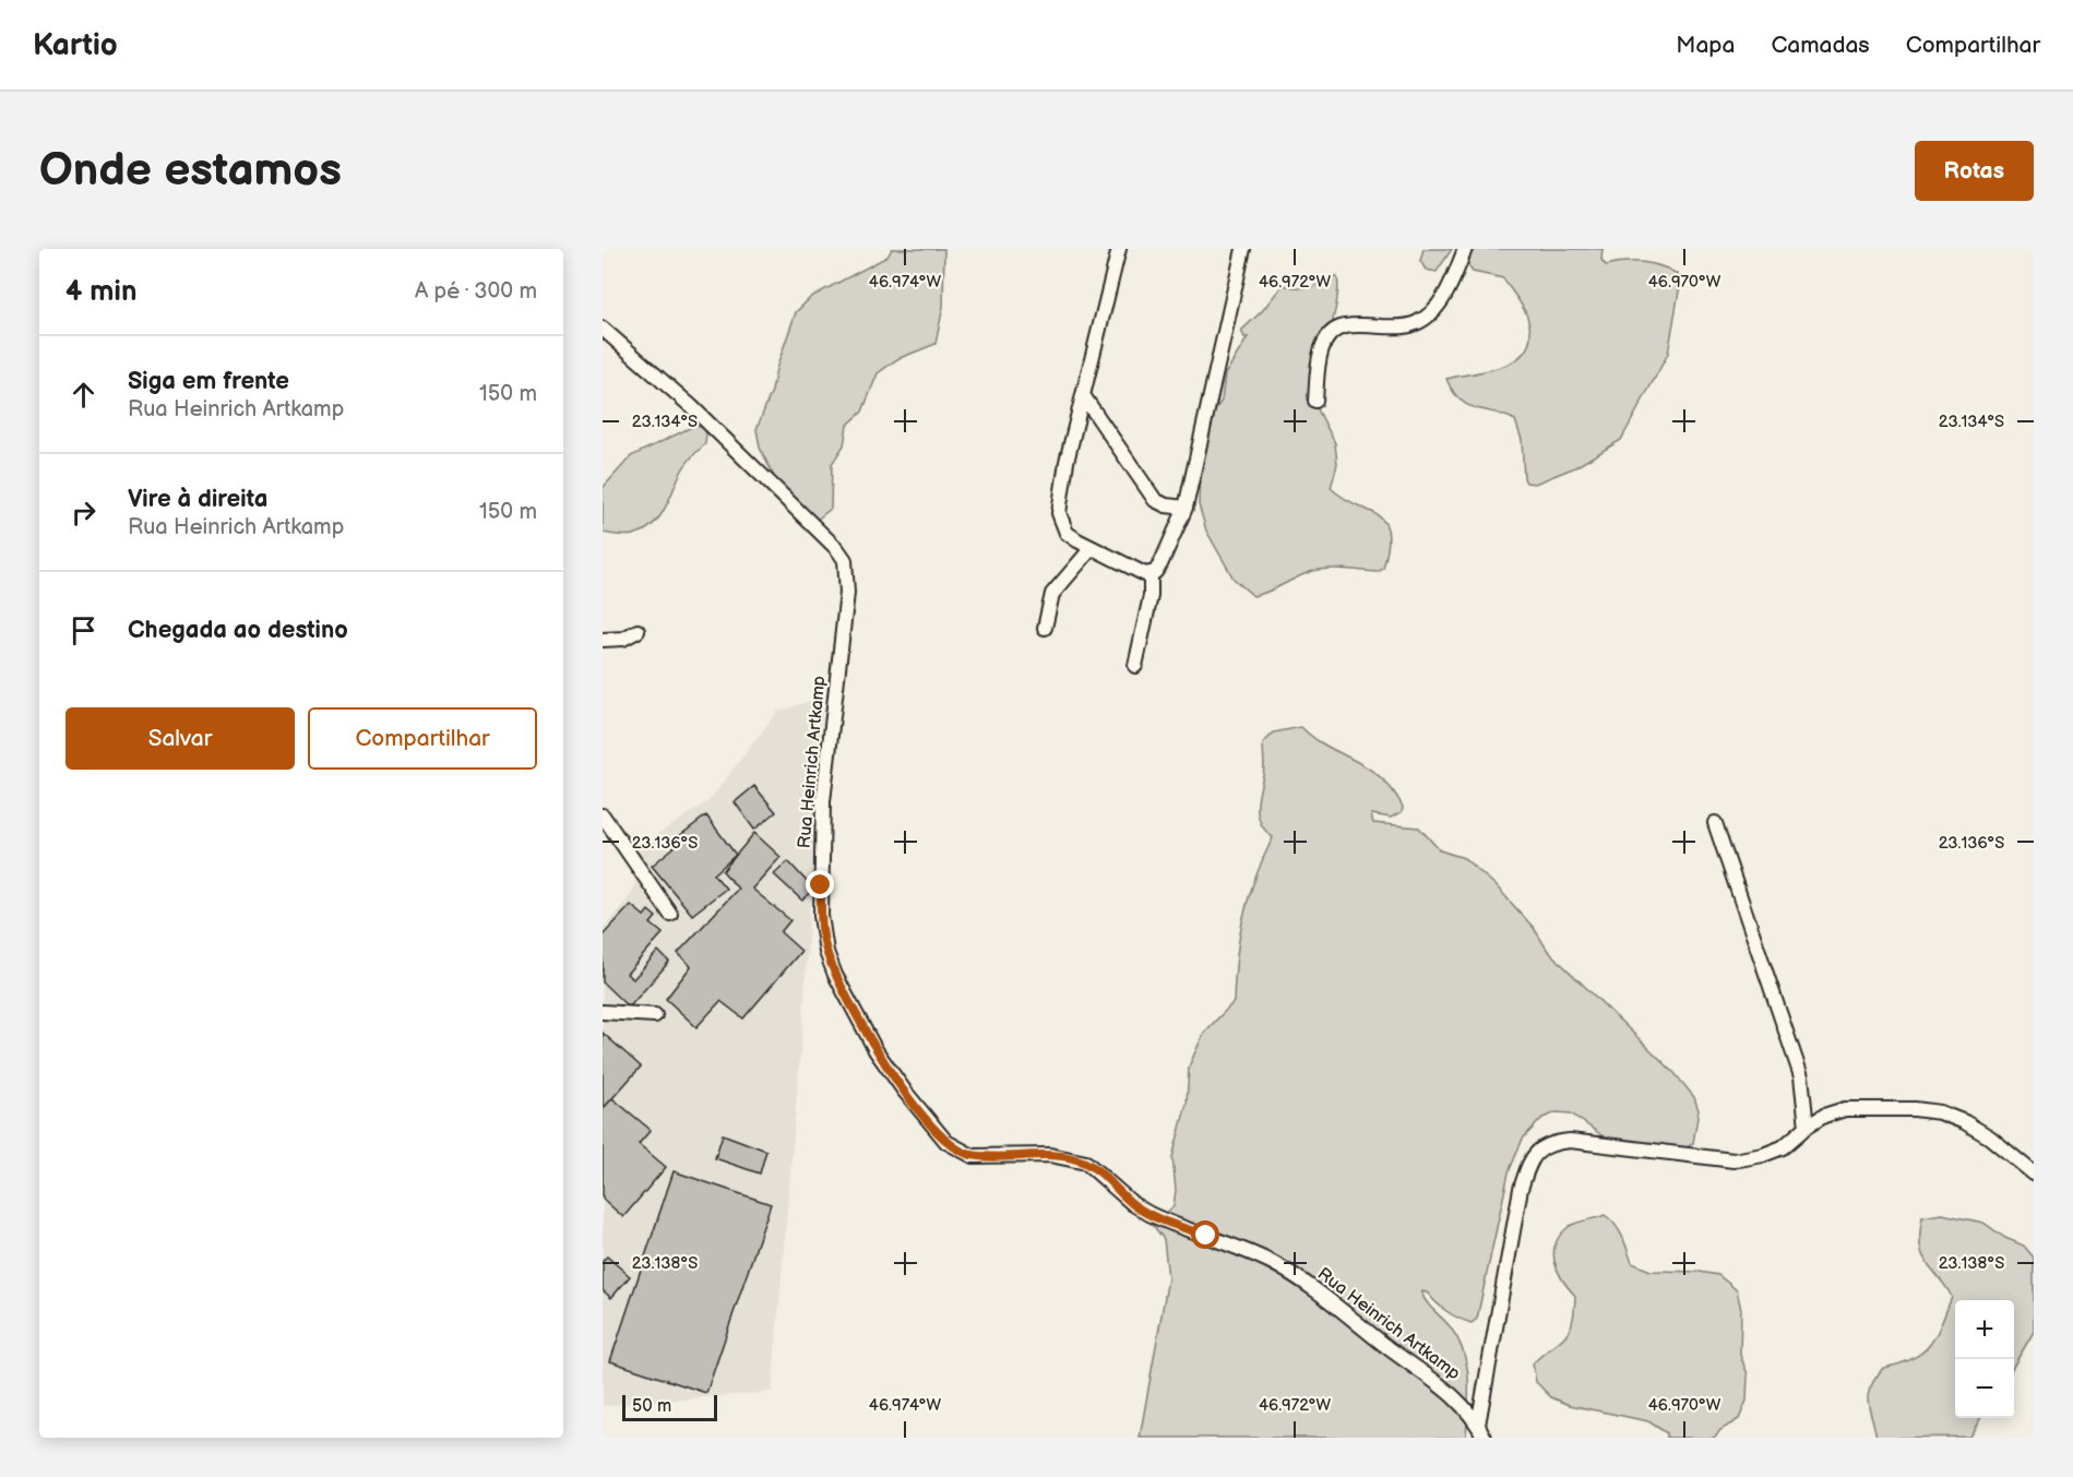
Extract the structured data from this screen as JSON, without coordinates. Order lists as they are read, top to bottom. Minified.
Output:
{"streets":{"street":["Rua Heinrich Artkamp"]},"scale_bar":"50 m","page":{"header":"Kartio","nav":["Mapa","Camadas","Compartilhar"],"buttons":["Rotas",["Salvar","Compartilhar"]],"title":"Onde estamos","heading":["4 min","A pé · 300 m"],"list":[["Siga em frente","Rua Heinrich Artkamp","150 m"],["Vire à direita","Rua Heinrich Artkamp","150 m"],"Chegada ao destino"],"map_buttons":["+","−"],"scale":"50 m"},"coordinates":["46.974°W","46.972°W","46.970°W","23.134°S","23.136°S","23.138°S"]}
